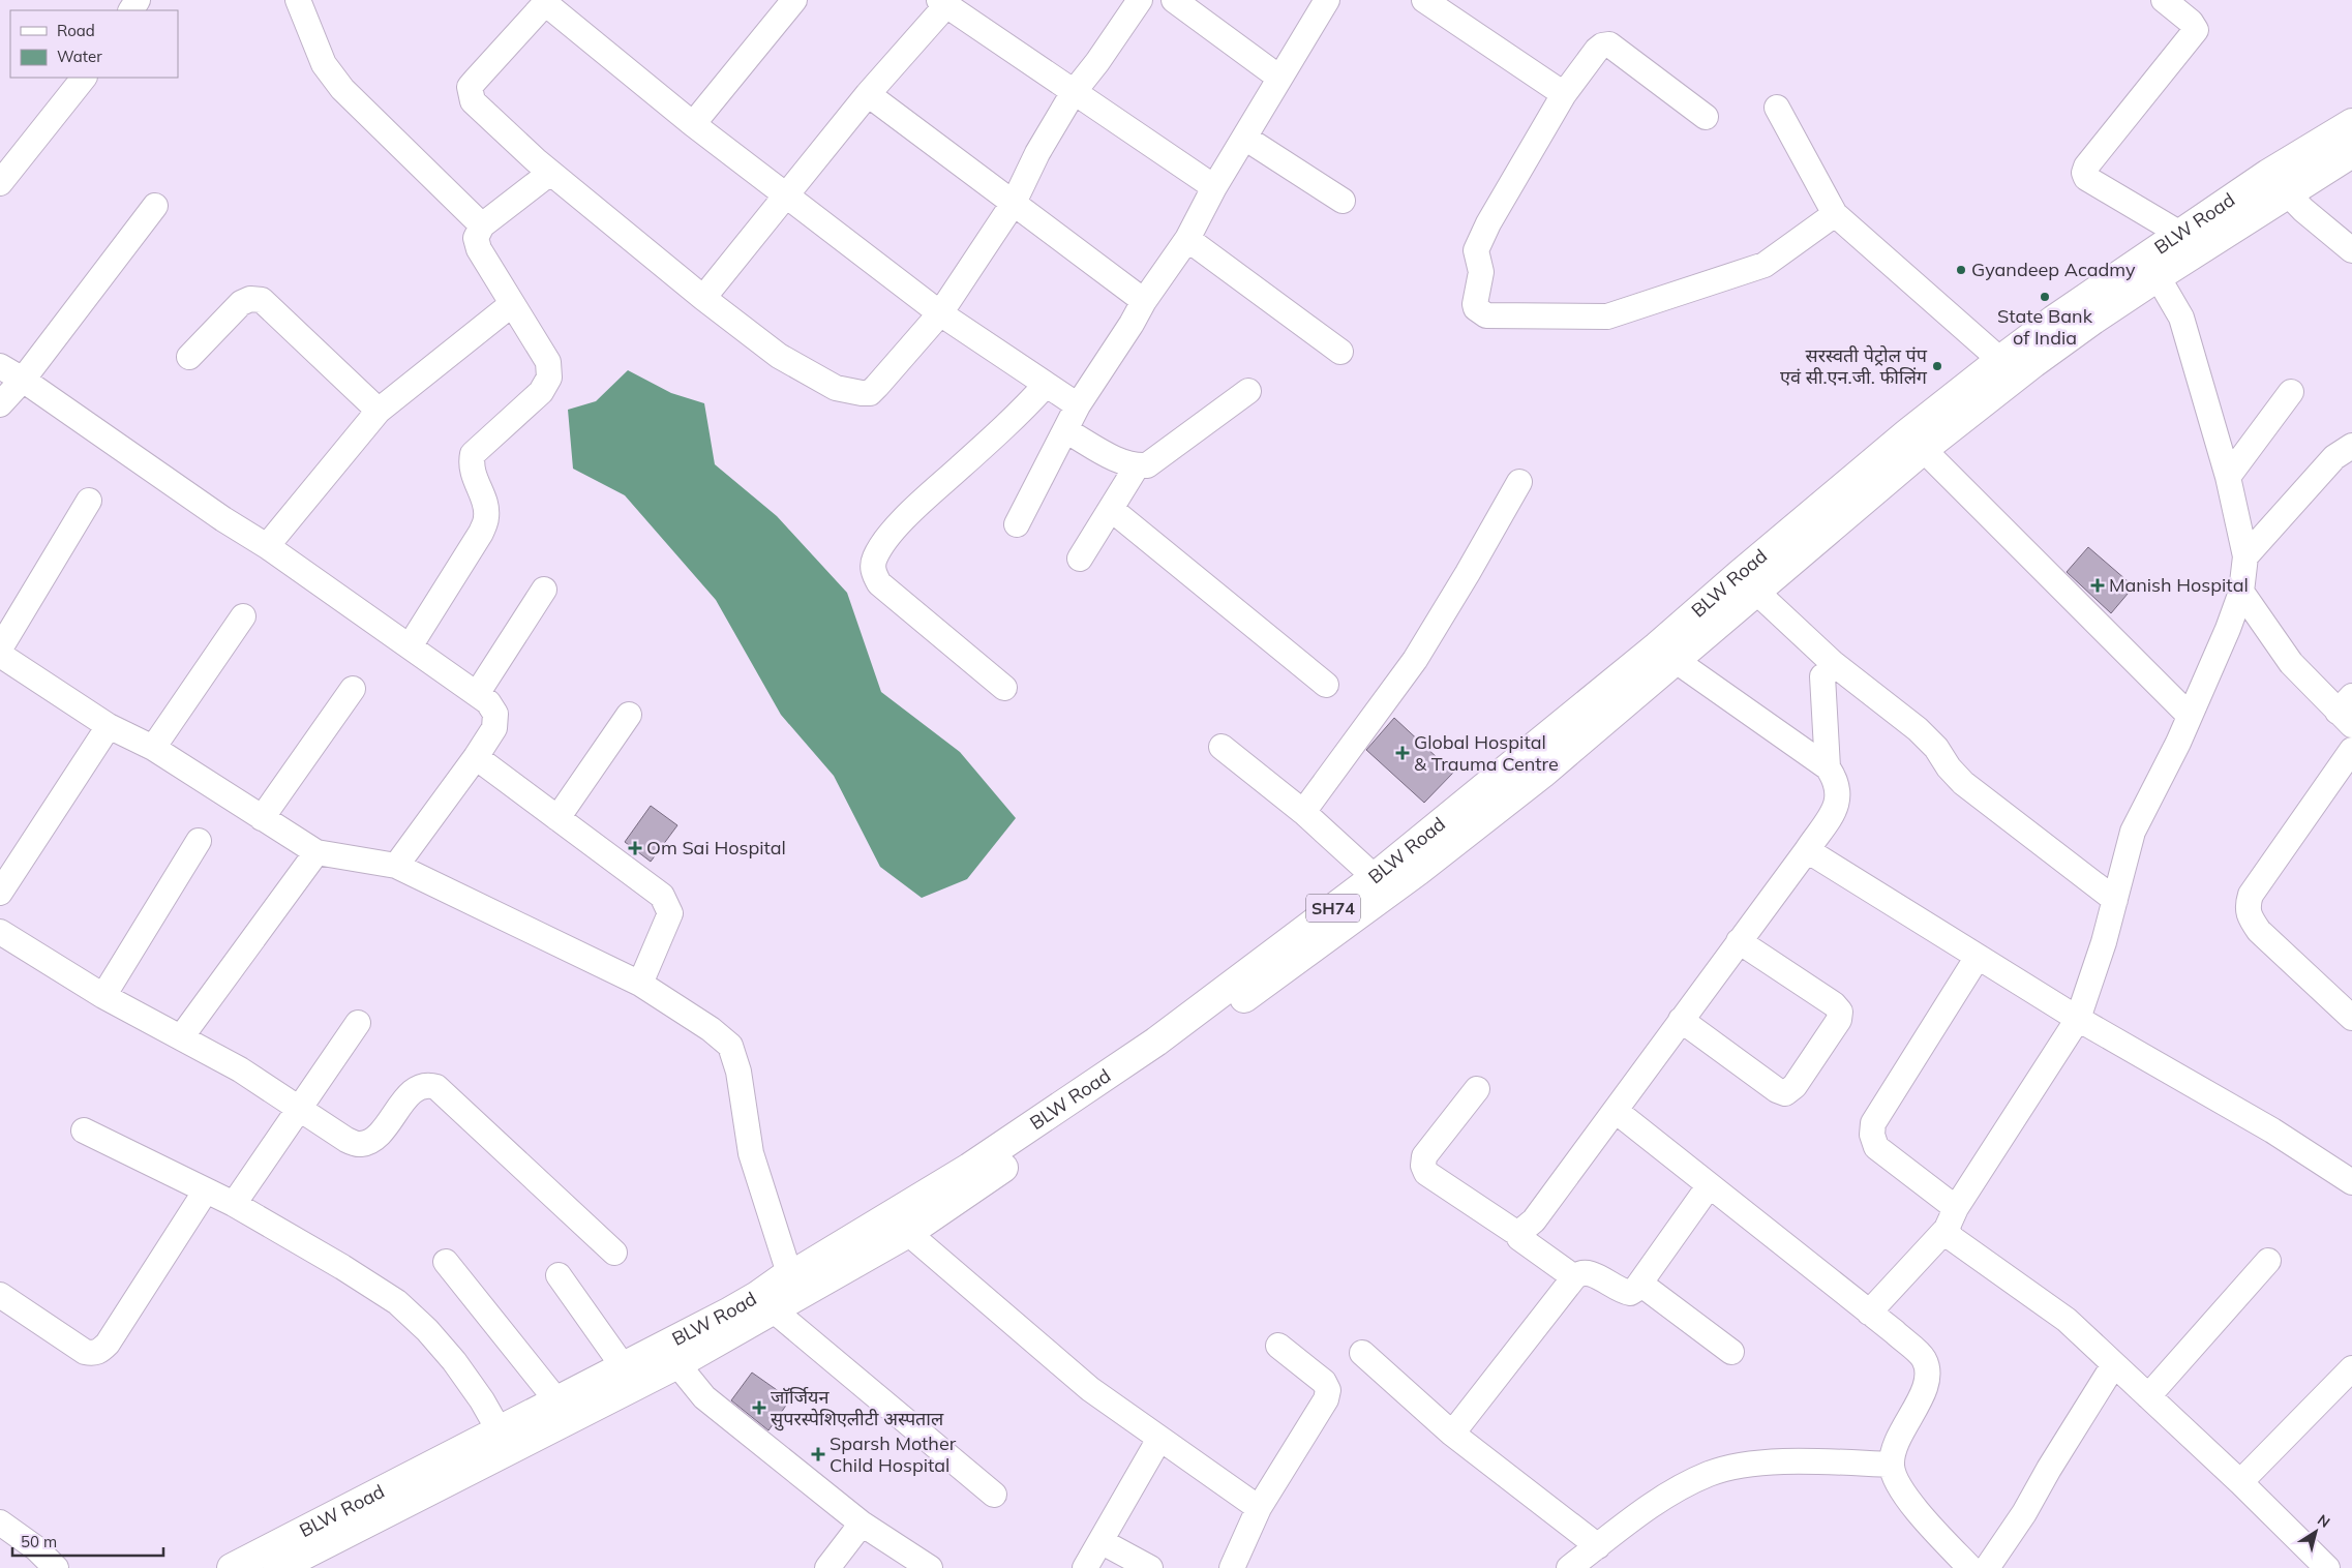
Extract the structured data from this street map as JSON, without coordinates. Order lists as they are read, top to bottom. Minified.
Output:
{"streets":{"main road":["BLW Road","SH74"]},"crossings":[["BLW Road","SH74"]],"places":{"other":["Gyandeep Acadmy","State Bank of India","सरस्वती पेट्रोल पंप एवं सी.एन.जी. फीलिंग"],"health":["Manish Hospital","Global Hospital & Trauma Centre","Om Sai Hospital","जाॅर्जियन सुपरस्पेशिएलीटी अस्पताल","Sparsh Mother Child Hospital"]},"legend":["Road","Water"],"scale_bar":"50 m","north":"top right"}
